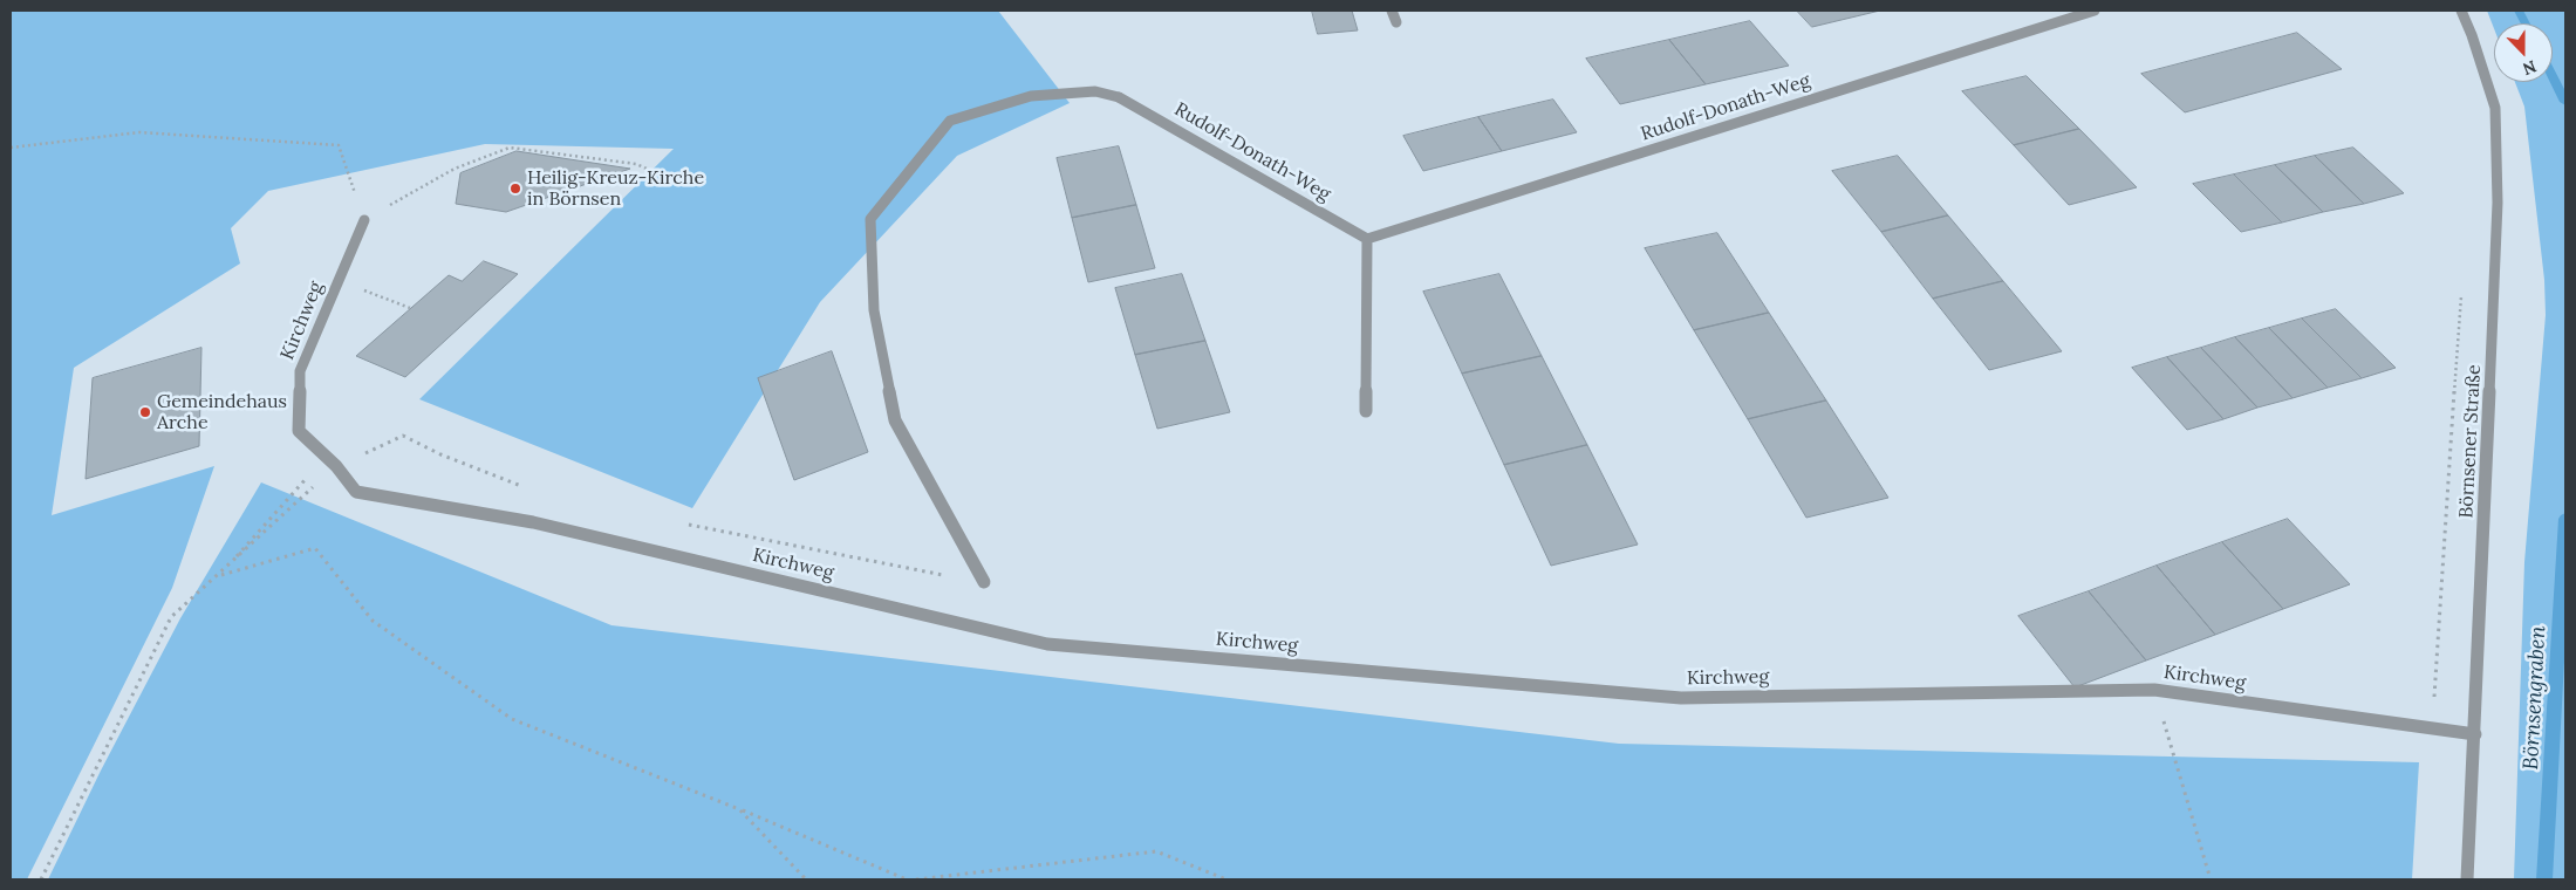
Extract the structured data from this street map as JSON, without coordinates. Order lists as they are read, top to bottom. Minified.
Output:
{"streets":{"street":["Rudolf-Donath-Weg","Kirchweg","Börnsener Straße"]},"crossings":[["Kirchweg","Börnsener Straße"]],"water":["Börnsengraben"],"places":["Heilig-Kreuz-Kirche in Börnsen","Gemeindehaus Arche"],"north":"bottom"}
